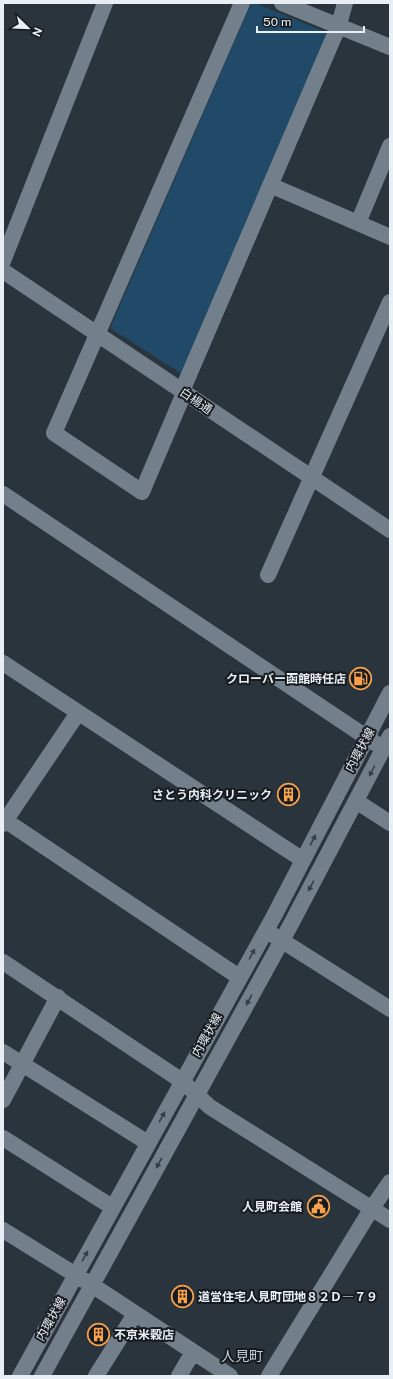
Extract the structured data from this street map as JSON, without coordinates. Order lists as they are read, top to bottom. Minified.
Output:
{"streets":{"street":["白楊通","内環状線"]},"districts":["人見町"],"places":{"fuel station":["クローバー函館時任店"],"building":["さとう内科クリニック","道営住宅人見町団地８２Ｄ―７９","不京米穀店"],"public building":["人見町会館"]},"scale_bar":"50 m","north":"bottom right"}
